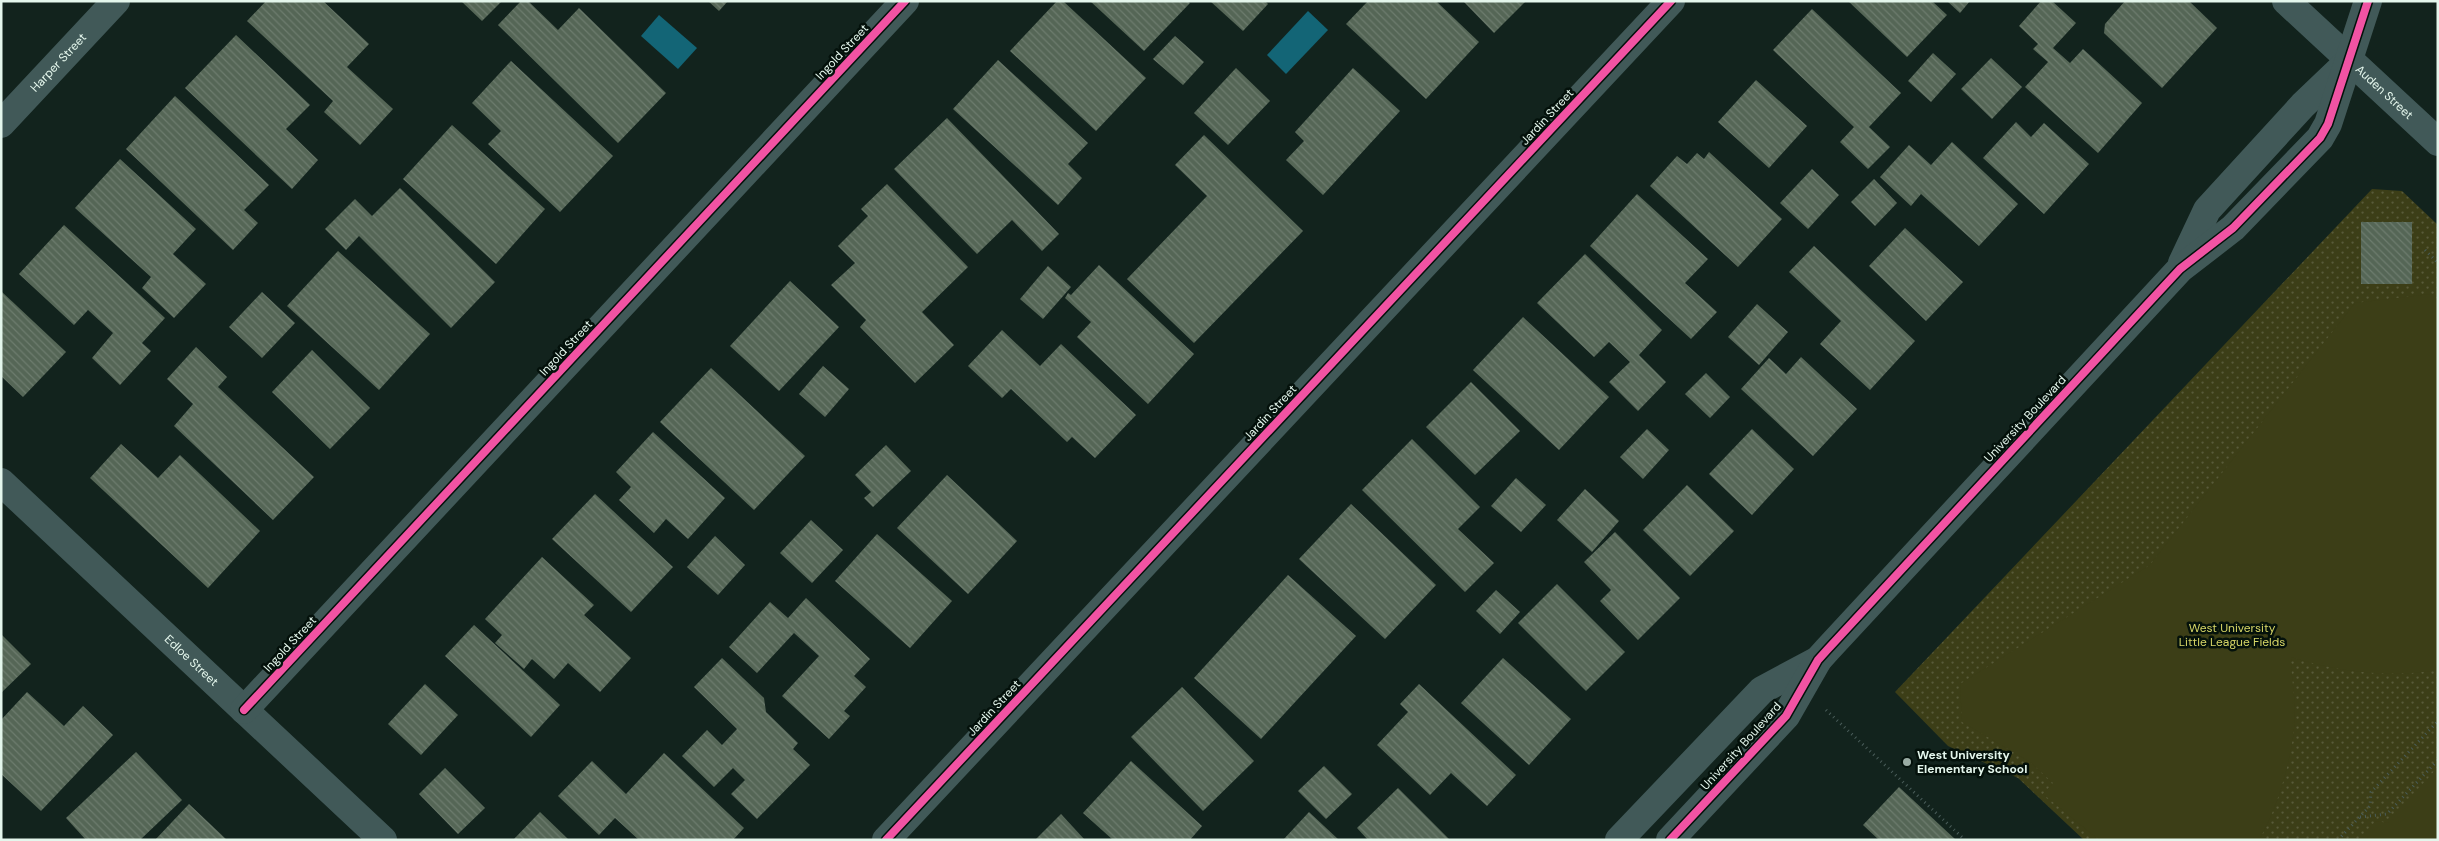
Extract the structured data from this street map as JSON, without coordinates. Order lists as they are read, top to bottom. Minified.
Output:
{"streets":{"street":["Ingold Street","Harper Street","Auden Street","Jardin Street","University Boulevard","Edloe Street"]},"crossings":[["Ingold Street","Edloe Street"],["Auden Street","University Boulevard"]],"parks":["West University Little League Fields"],"places":["West University Elementary School"]}
